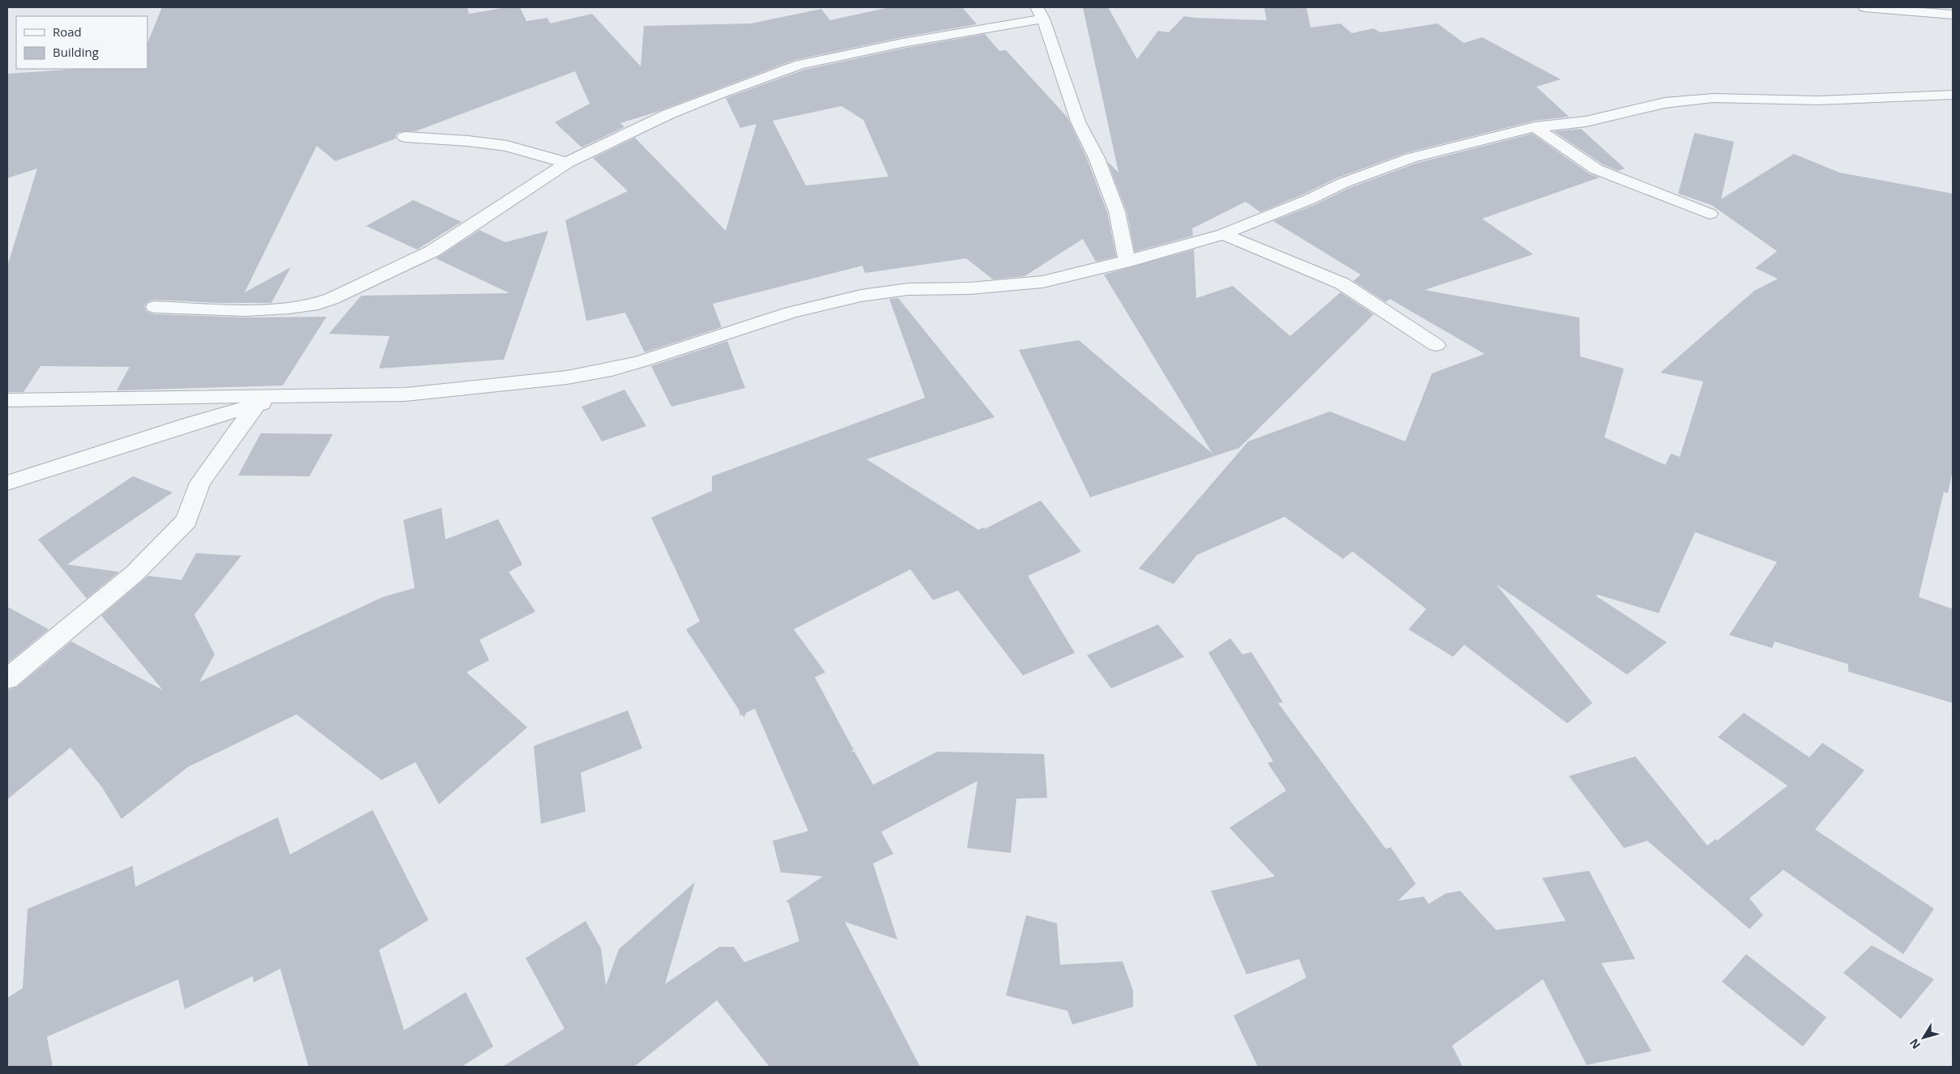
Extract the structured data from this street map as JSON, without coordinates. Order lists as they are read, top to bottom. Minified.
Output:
{"legend":["Road","Building"],"north":"bottom left"}
